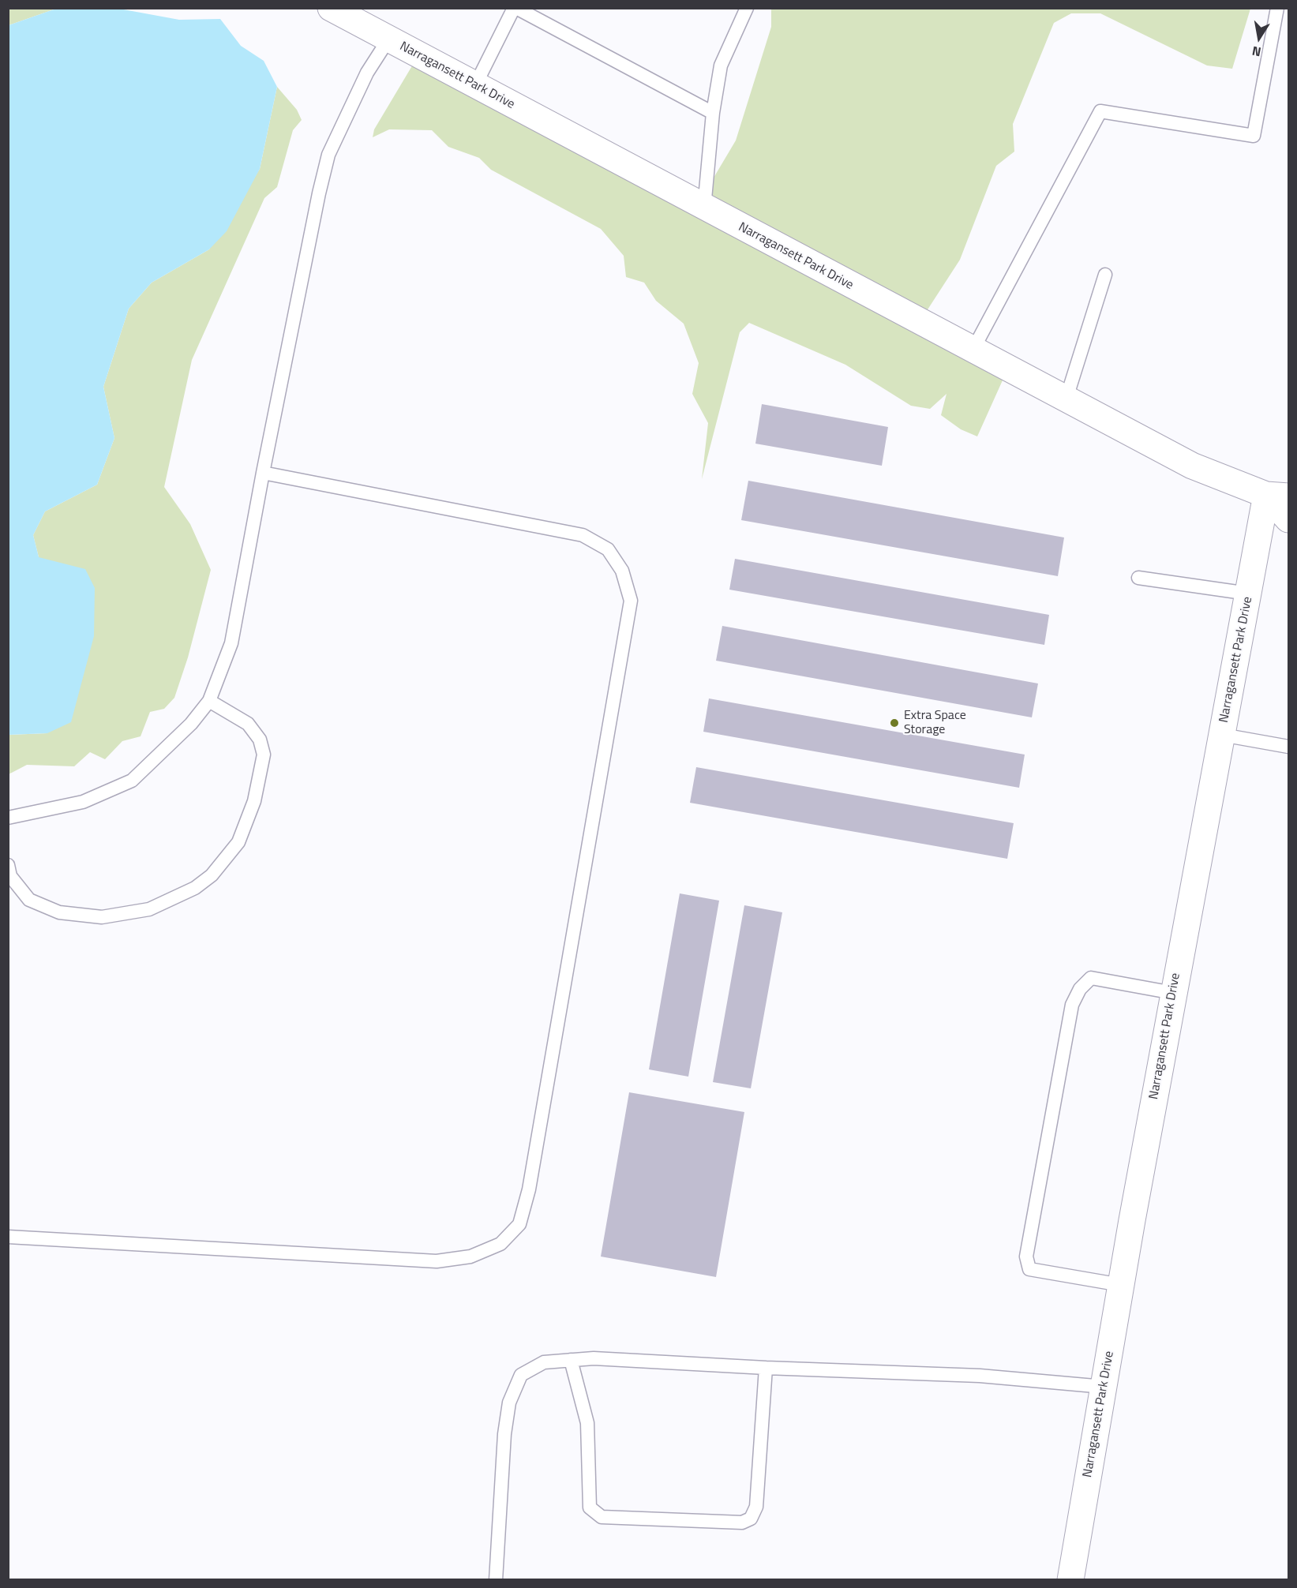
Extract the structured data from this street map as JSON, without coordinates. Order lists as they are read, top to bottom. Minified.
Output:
{"streets":{"street":["Narragansett Park Drive"]},"places":["Extra Space Storage"],"north":"bottom"}
